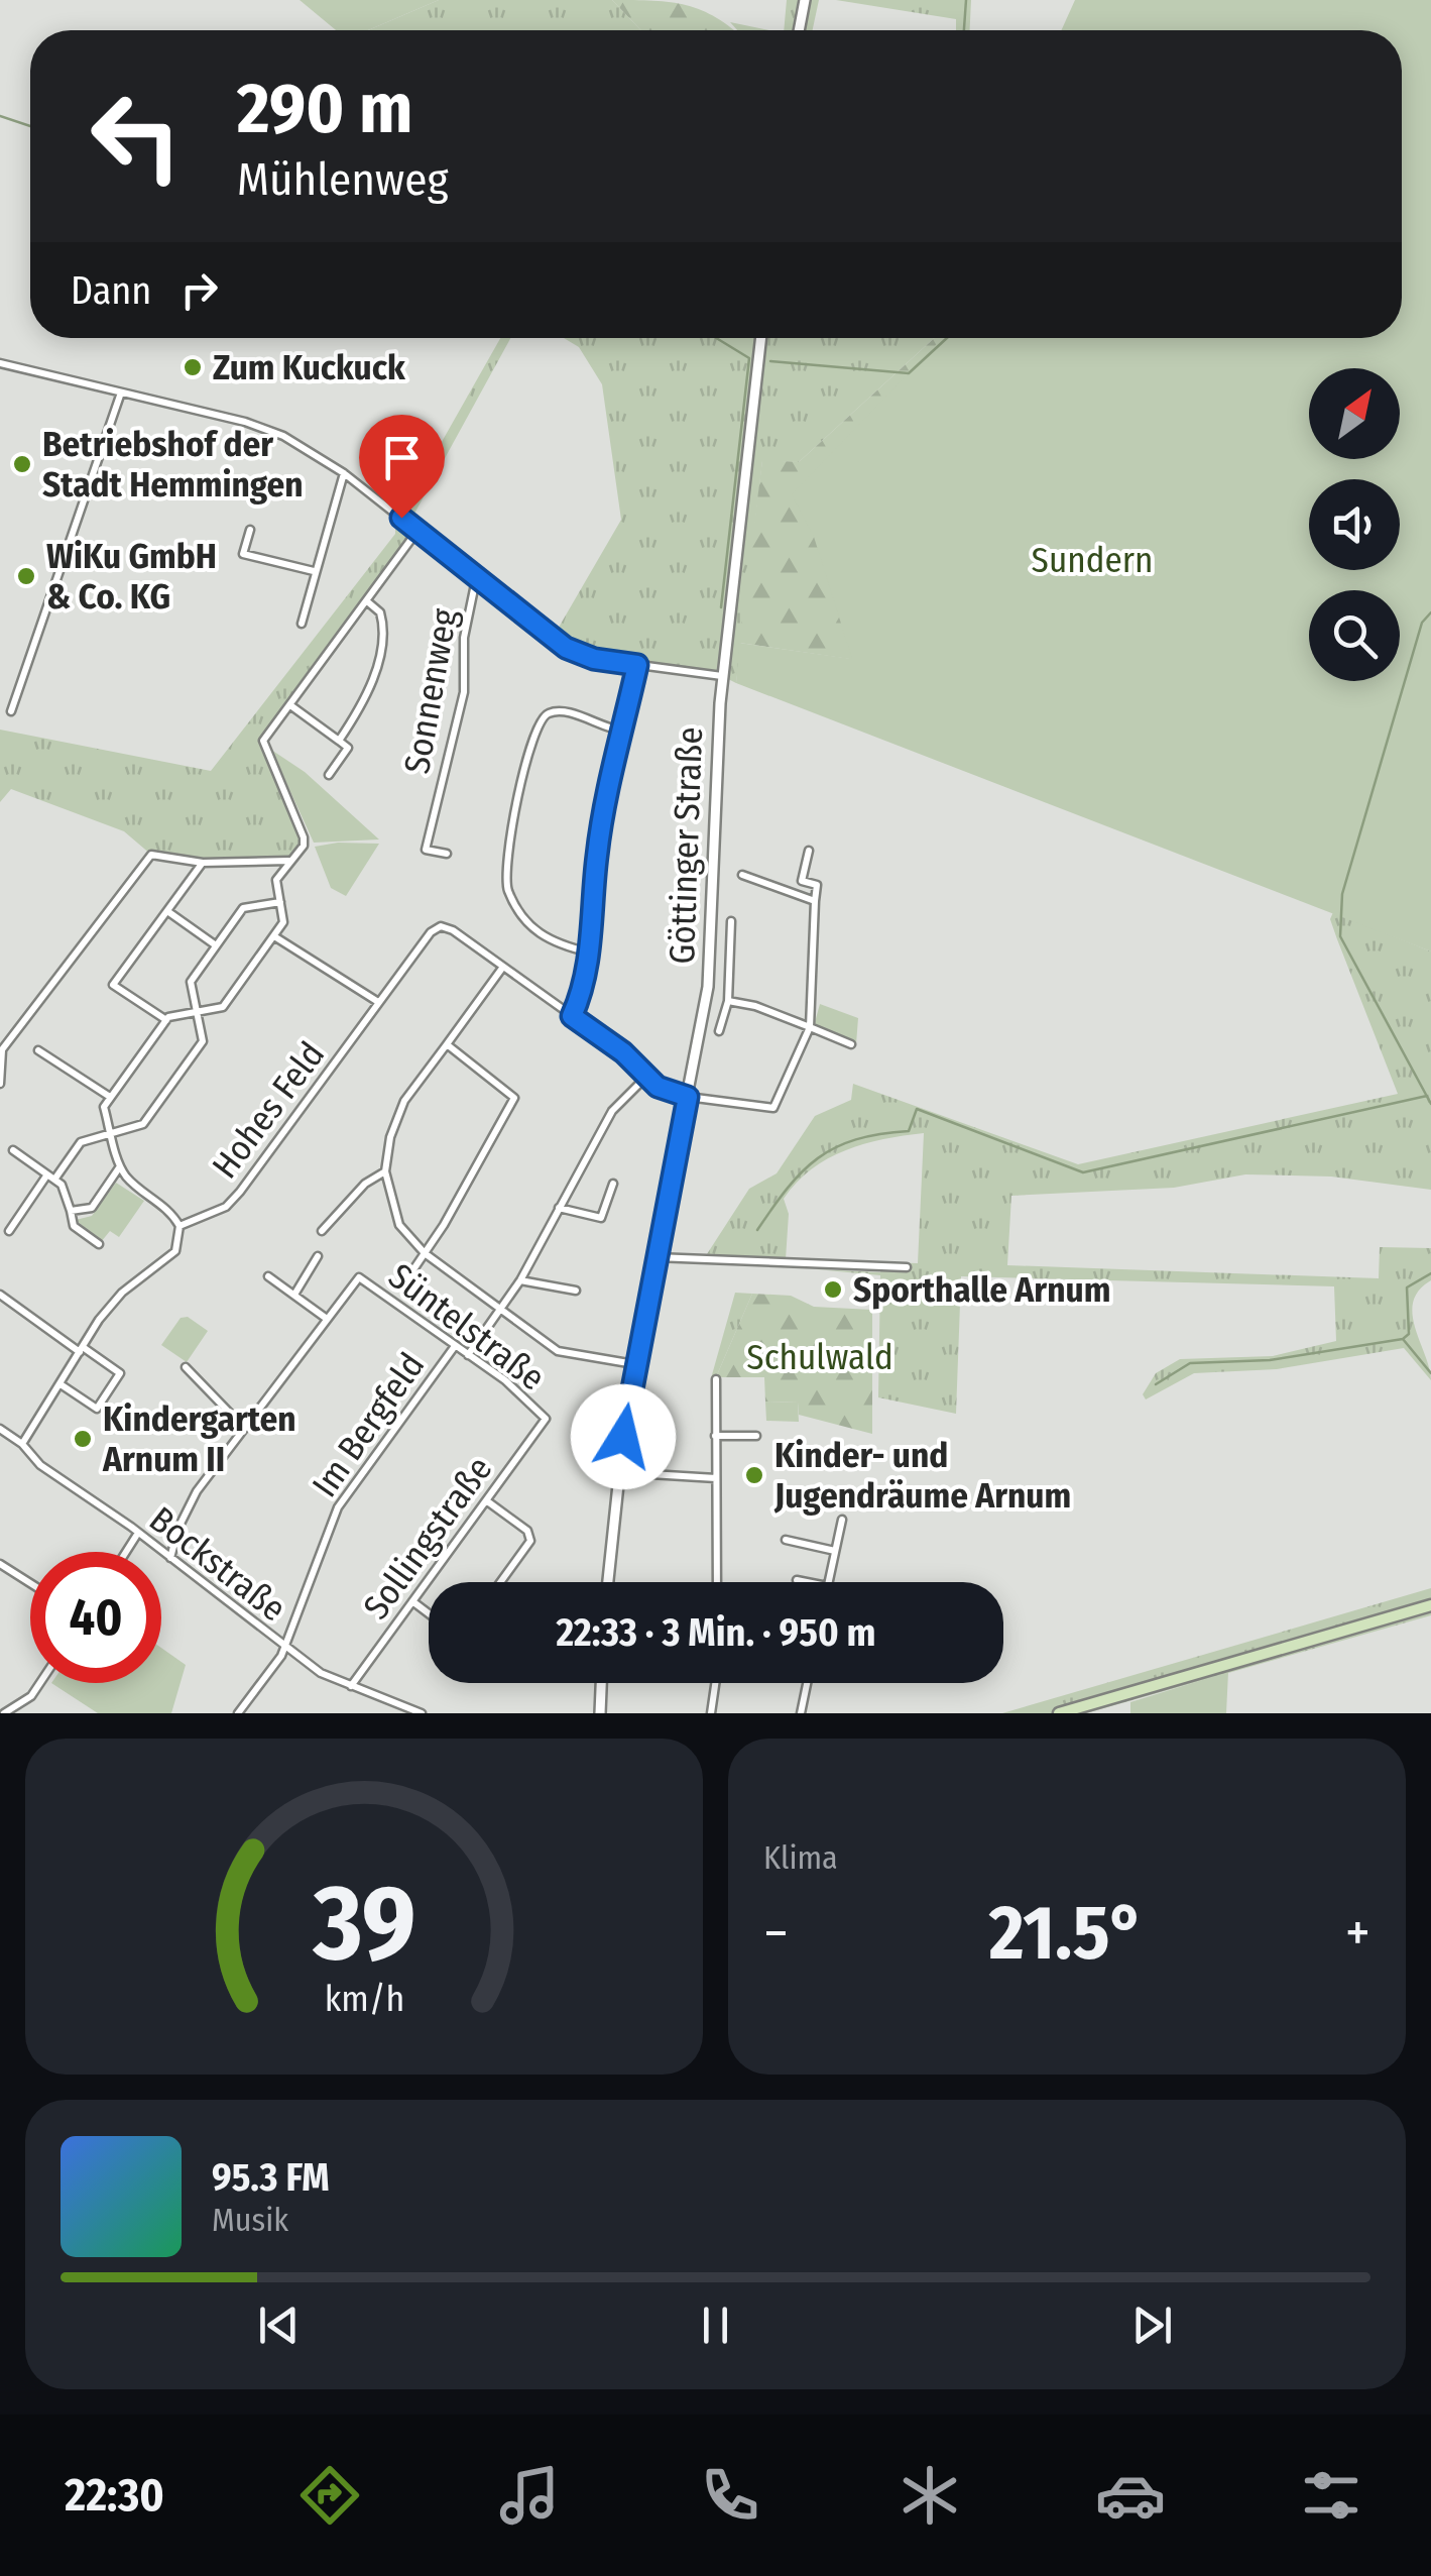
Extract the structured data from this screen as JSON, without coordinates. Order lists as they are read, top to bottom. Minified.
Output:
{"streets":{"street":["Sonnenweg","Göttinger Straße","Hohes Feld","Süntelstraße","Im Bergfeld","Sollingstraße","Bockstraße"]},"crossings":[["Süntelstraße","Im Bergfeld"],["Süntelstraße","Sollingstraße"],["Im Bergfeld","Bockstraße"],["Sollingstraße","Bockstraße"]],"parks":["Sundern","Schulwald"],"places":["Zum Kuckuck","Betriebshof der Stadt Hemmingen","WiKu GmbH & Co. KG","Sporthalle Arnum","Kindergarten Arnum II","Kinder- und Jugendräume Arnum"],"north":"top right","page":{"turn":["290 m","Mühlenweg"],"then":"Dann","limit":"40","trip":"22:33 · 3 Min. · 950 m","tile":"Klima","heat":["−","21.5°","+"],"song":["95.3 FM","Musik"],"tabs":"22:30","gauge":["39","km/h"]}}
